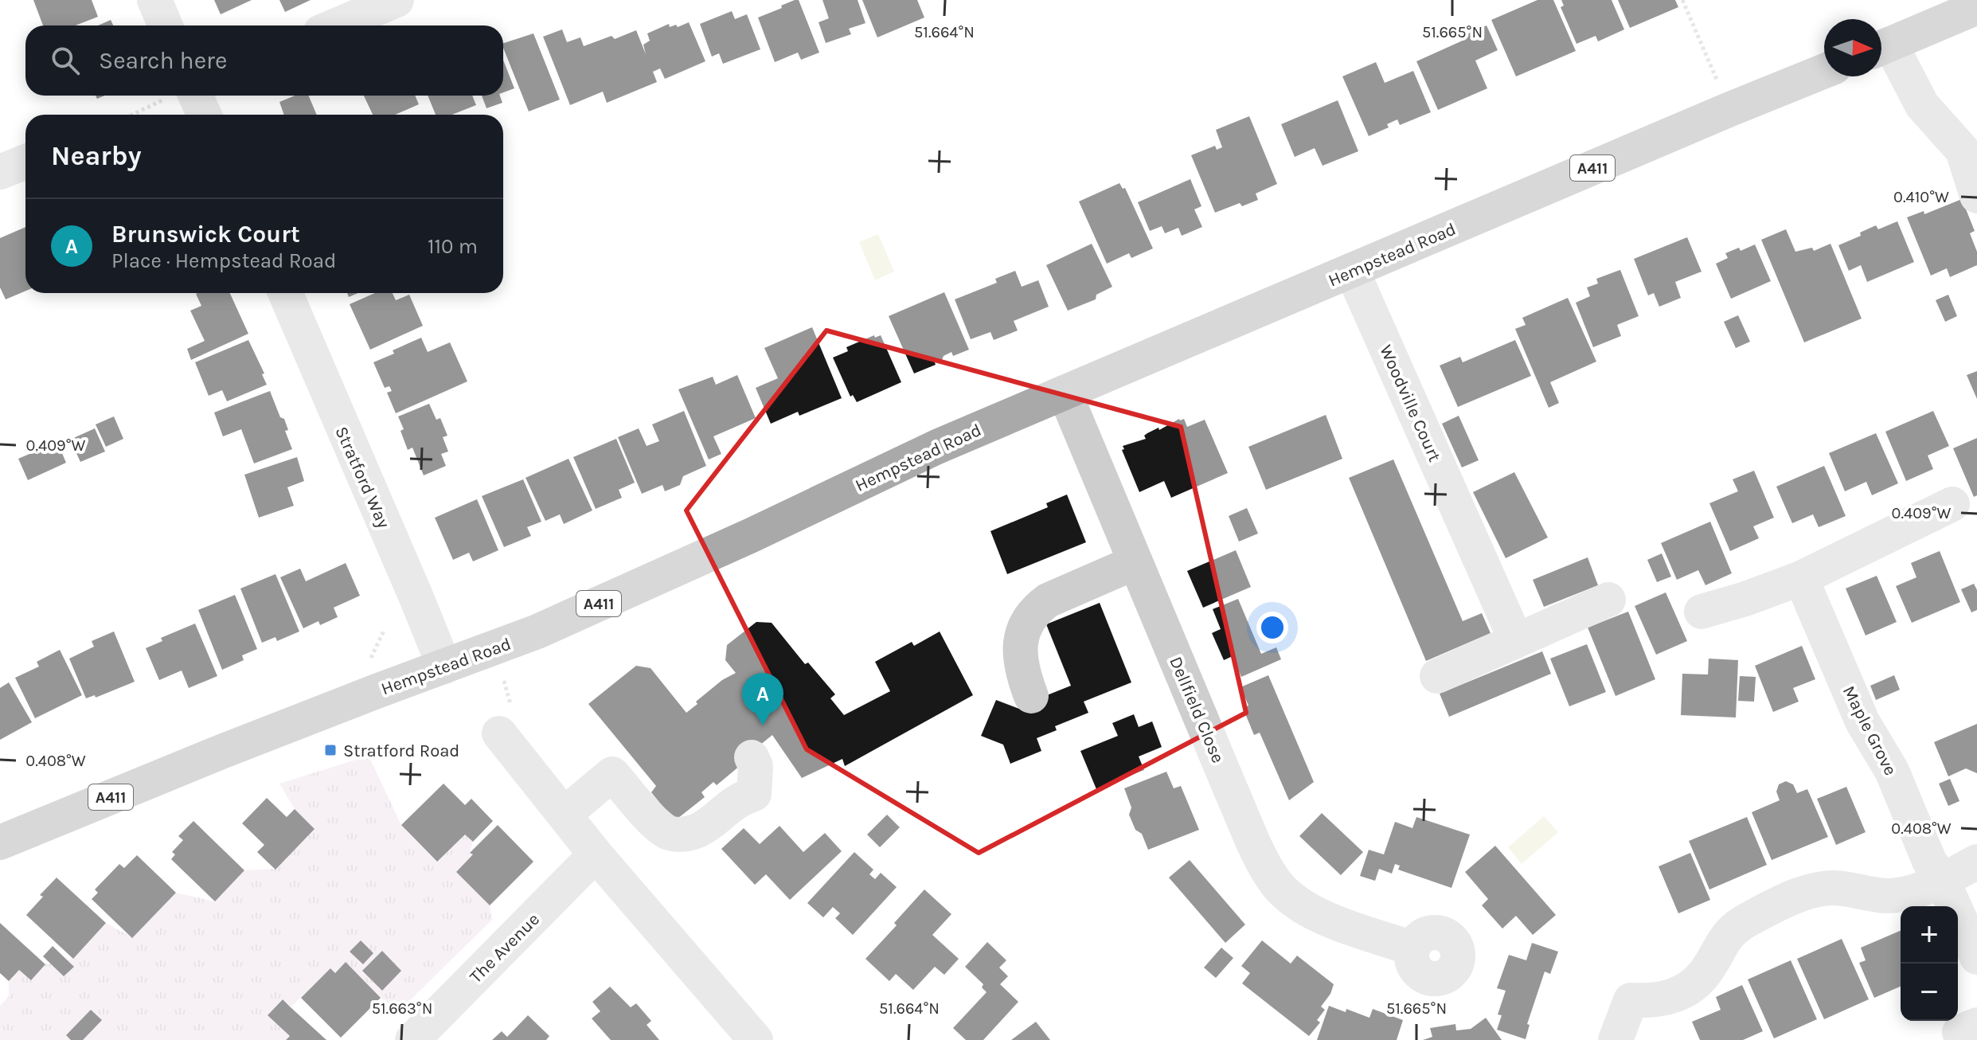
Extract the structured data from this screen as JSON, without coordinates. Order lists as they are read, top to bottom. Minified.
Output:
{"streets":{"main road":["A411","Hempstead Road"],"street":["Woodville Court","Stratford Way","Dellfield Close","Maple Grove","The Avenue"]},"crossings":[["Hempstead Road","Woodville Court"],["Hempstead Road","Stratford Way"],["Hempstead Road","Dellfield Close"]],"places":{"transit":["Stratford Road"]},"north":"right","page":{"search":"Search here","heading":"Nearby","list":[{"mark":"A","name":"Brunswick Court","note":"Place · Hempstead Road","value":"110 m"}],"pins":"A","map_buttons":["+","−"]},"coordinates":["51.664°N","51.665°N","0.410°W","0.409°W","0.408°W","51.663°N"]}
